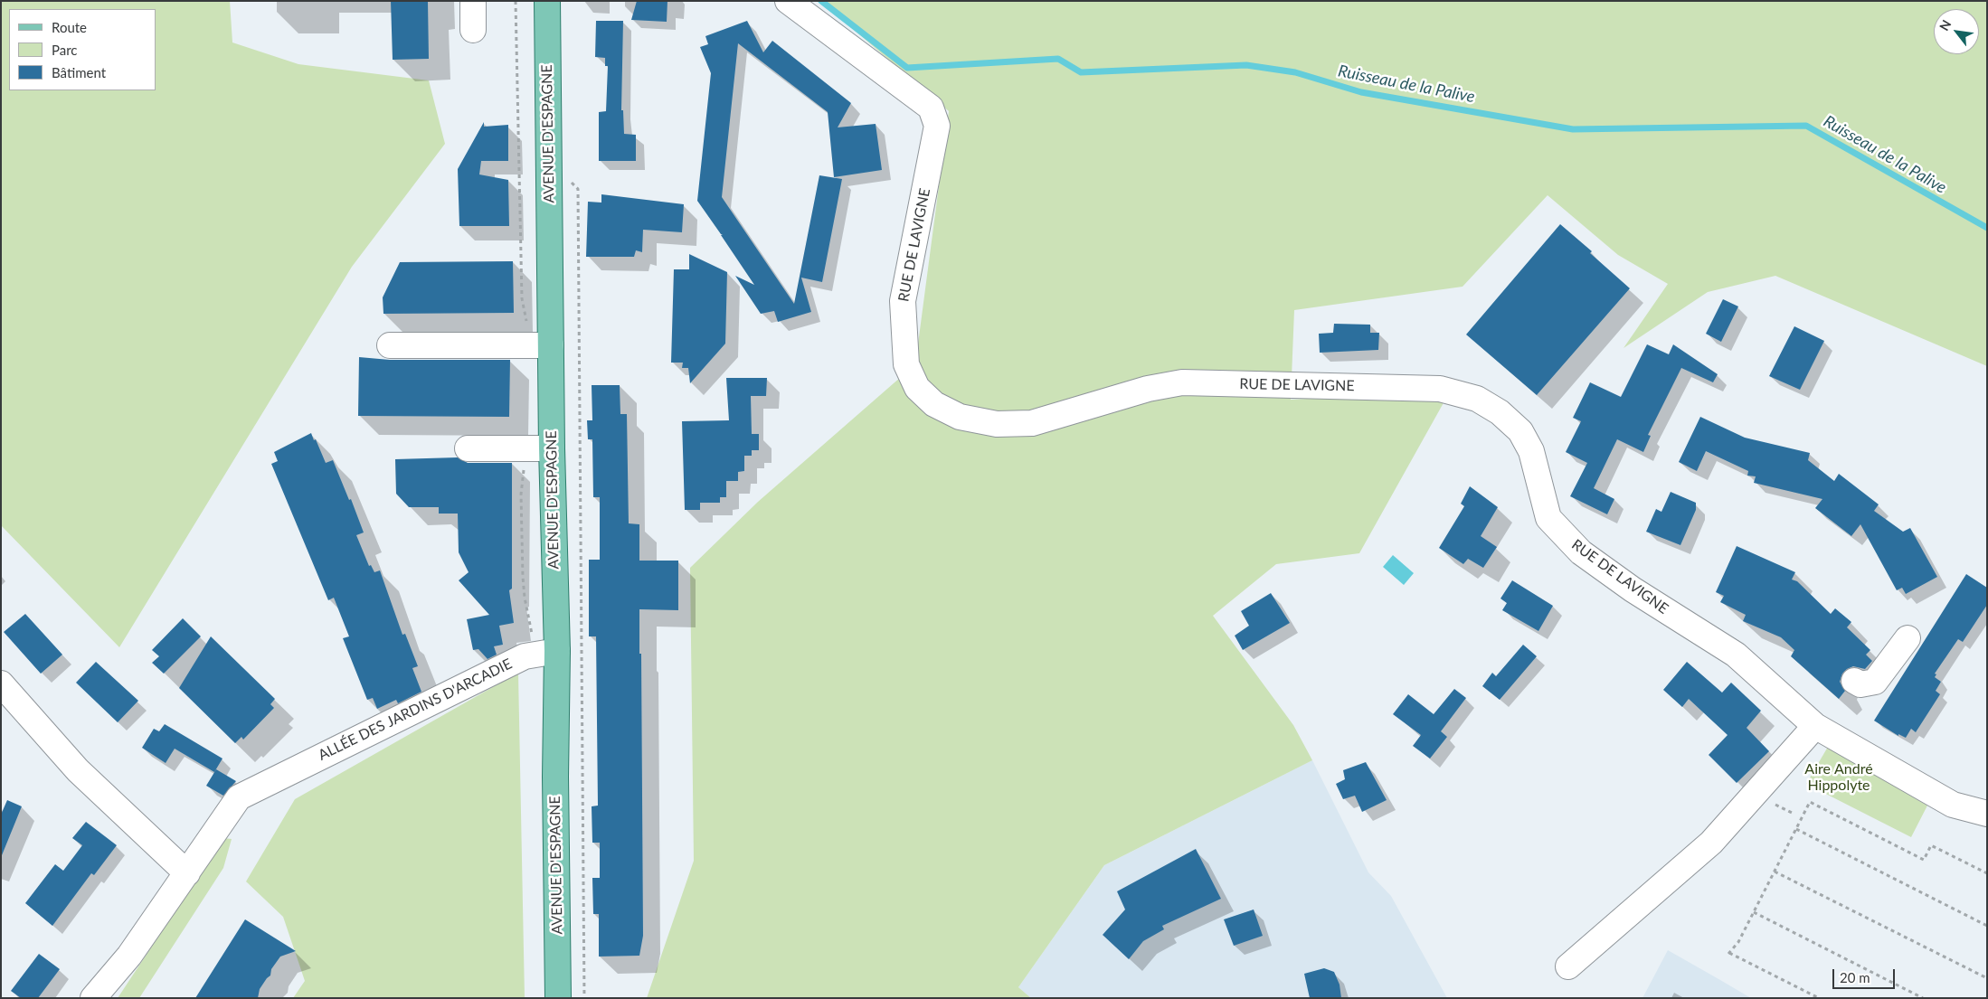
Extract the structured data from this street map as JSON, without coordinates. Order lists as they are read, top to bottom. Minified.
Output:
{"streets":{"main road":["AVENUE D'ESPAGNE"],"street":["RUE DE LAVIGNE","ALLÉE DES JARDINS D'ARCADIE"]},"crossings":[["AVENUE D'ESPAGNE","ALLÉE DES JARDINS D'ARCADIE"]],"water":["Ruisseau de la Palive"],"parks":["Aire André Hippolyte"],"legend":["Route","Parc","Bâtiment"],"scale_bar":"20 m","north":"top left"}
